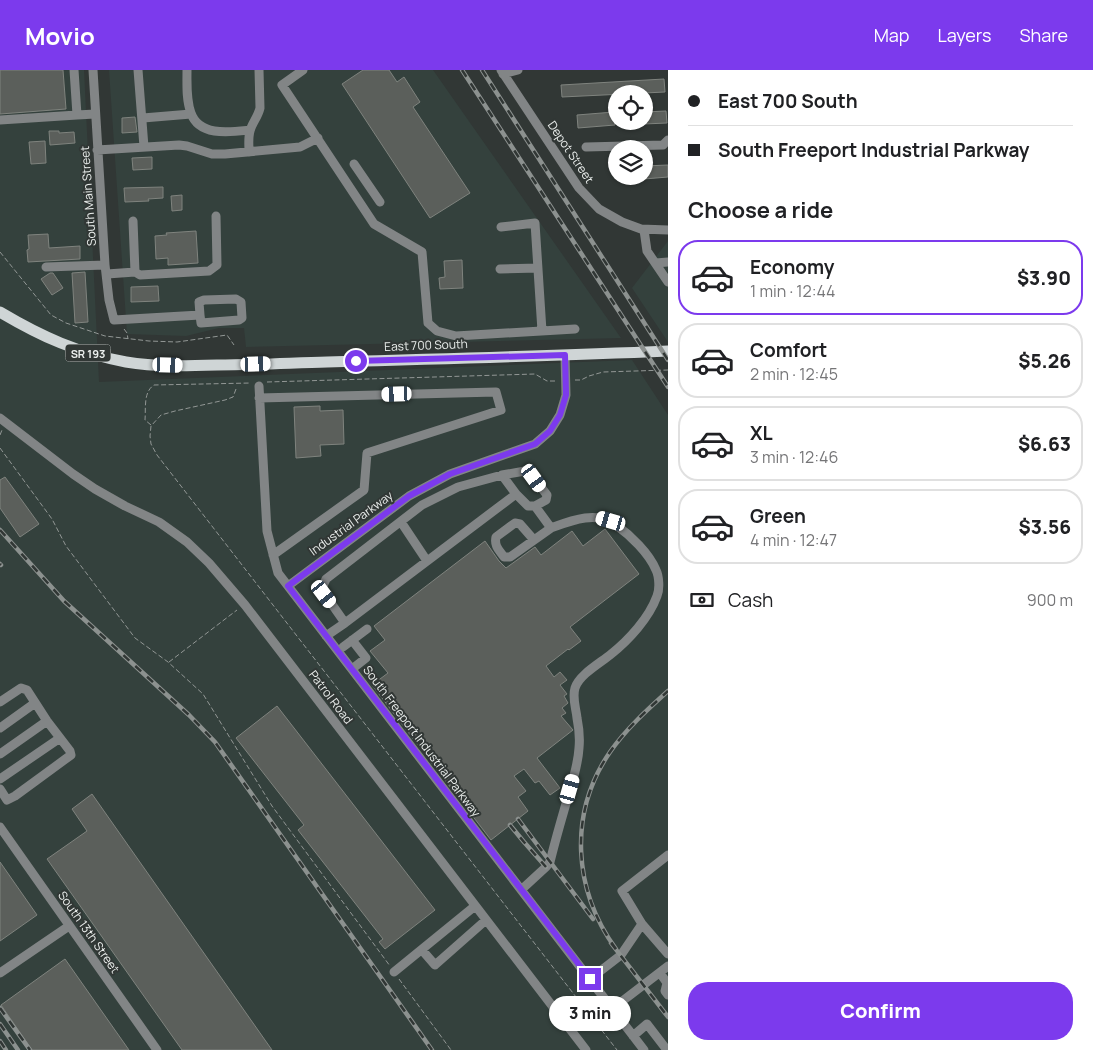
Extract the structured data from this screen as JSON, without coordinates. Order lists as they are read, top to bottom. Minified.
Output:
{"streets":{"main road":["East 700 South","SR 193"],"street":["Depot Street","South Main Street","Industrial Parkway","Patrol Road","South Freeport Industrial Parkway","South 13th Street"]},"crossings":[["East 700 South","Industrial Parkway"],["Industrial Parkway","South Freeport Industrial Parkway"]],"page":{"header":"Movio","nav":["Map","Layers","Share"],"banner":["East 700 South","South Freeport Industrial Parkway"],"heading":"Choose a ride","list":[{"name":"Economy","note":"1 min · 12:44","value":"$3.90"},{"name":"Comfort","note":"2 min · 12:45","value":"$5.26"},{"name":"XL","note":"3 min · 12:46","value":"$6.63"},{"name":"Green","note":"4 min · 12:47","value":"$3.56"}],"pay":["Cash","900 m"],"buttons":"Confirm","bubble":"3 min"}}
